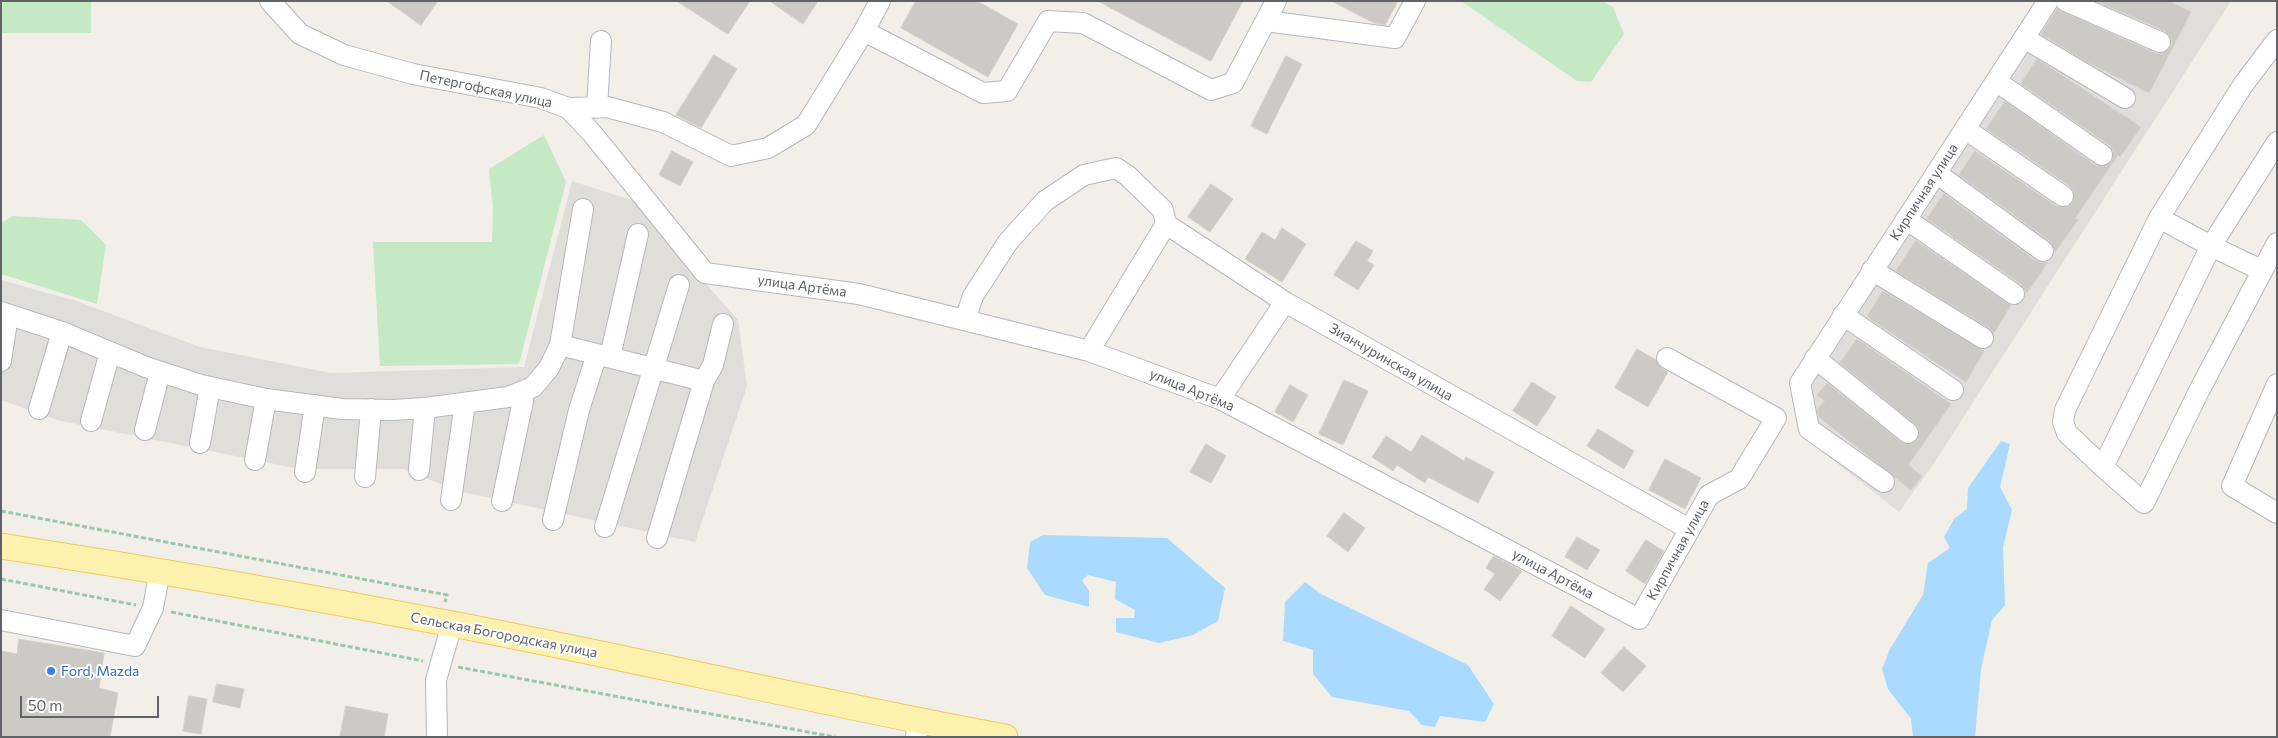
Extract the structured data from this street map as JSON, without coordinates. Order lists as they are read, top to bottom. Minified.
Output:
{"streets":{"main road":["Сельская Богородская улица"],"street":["Петергофская улица","Кирпичная улица","улица Артёма","Зианчуринская улица"]},"crossings":[["Петергофская улица","улица Артёма"],["Кирпичная улица","улица Артёма"],["Кирпичная улица","Зианчуринская улица"]],"places":["Ford, Mazda"],"scale_bar":"50 m"}
